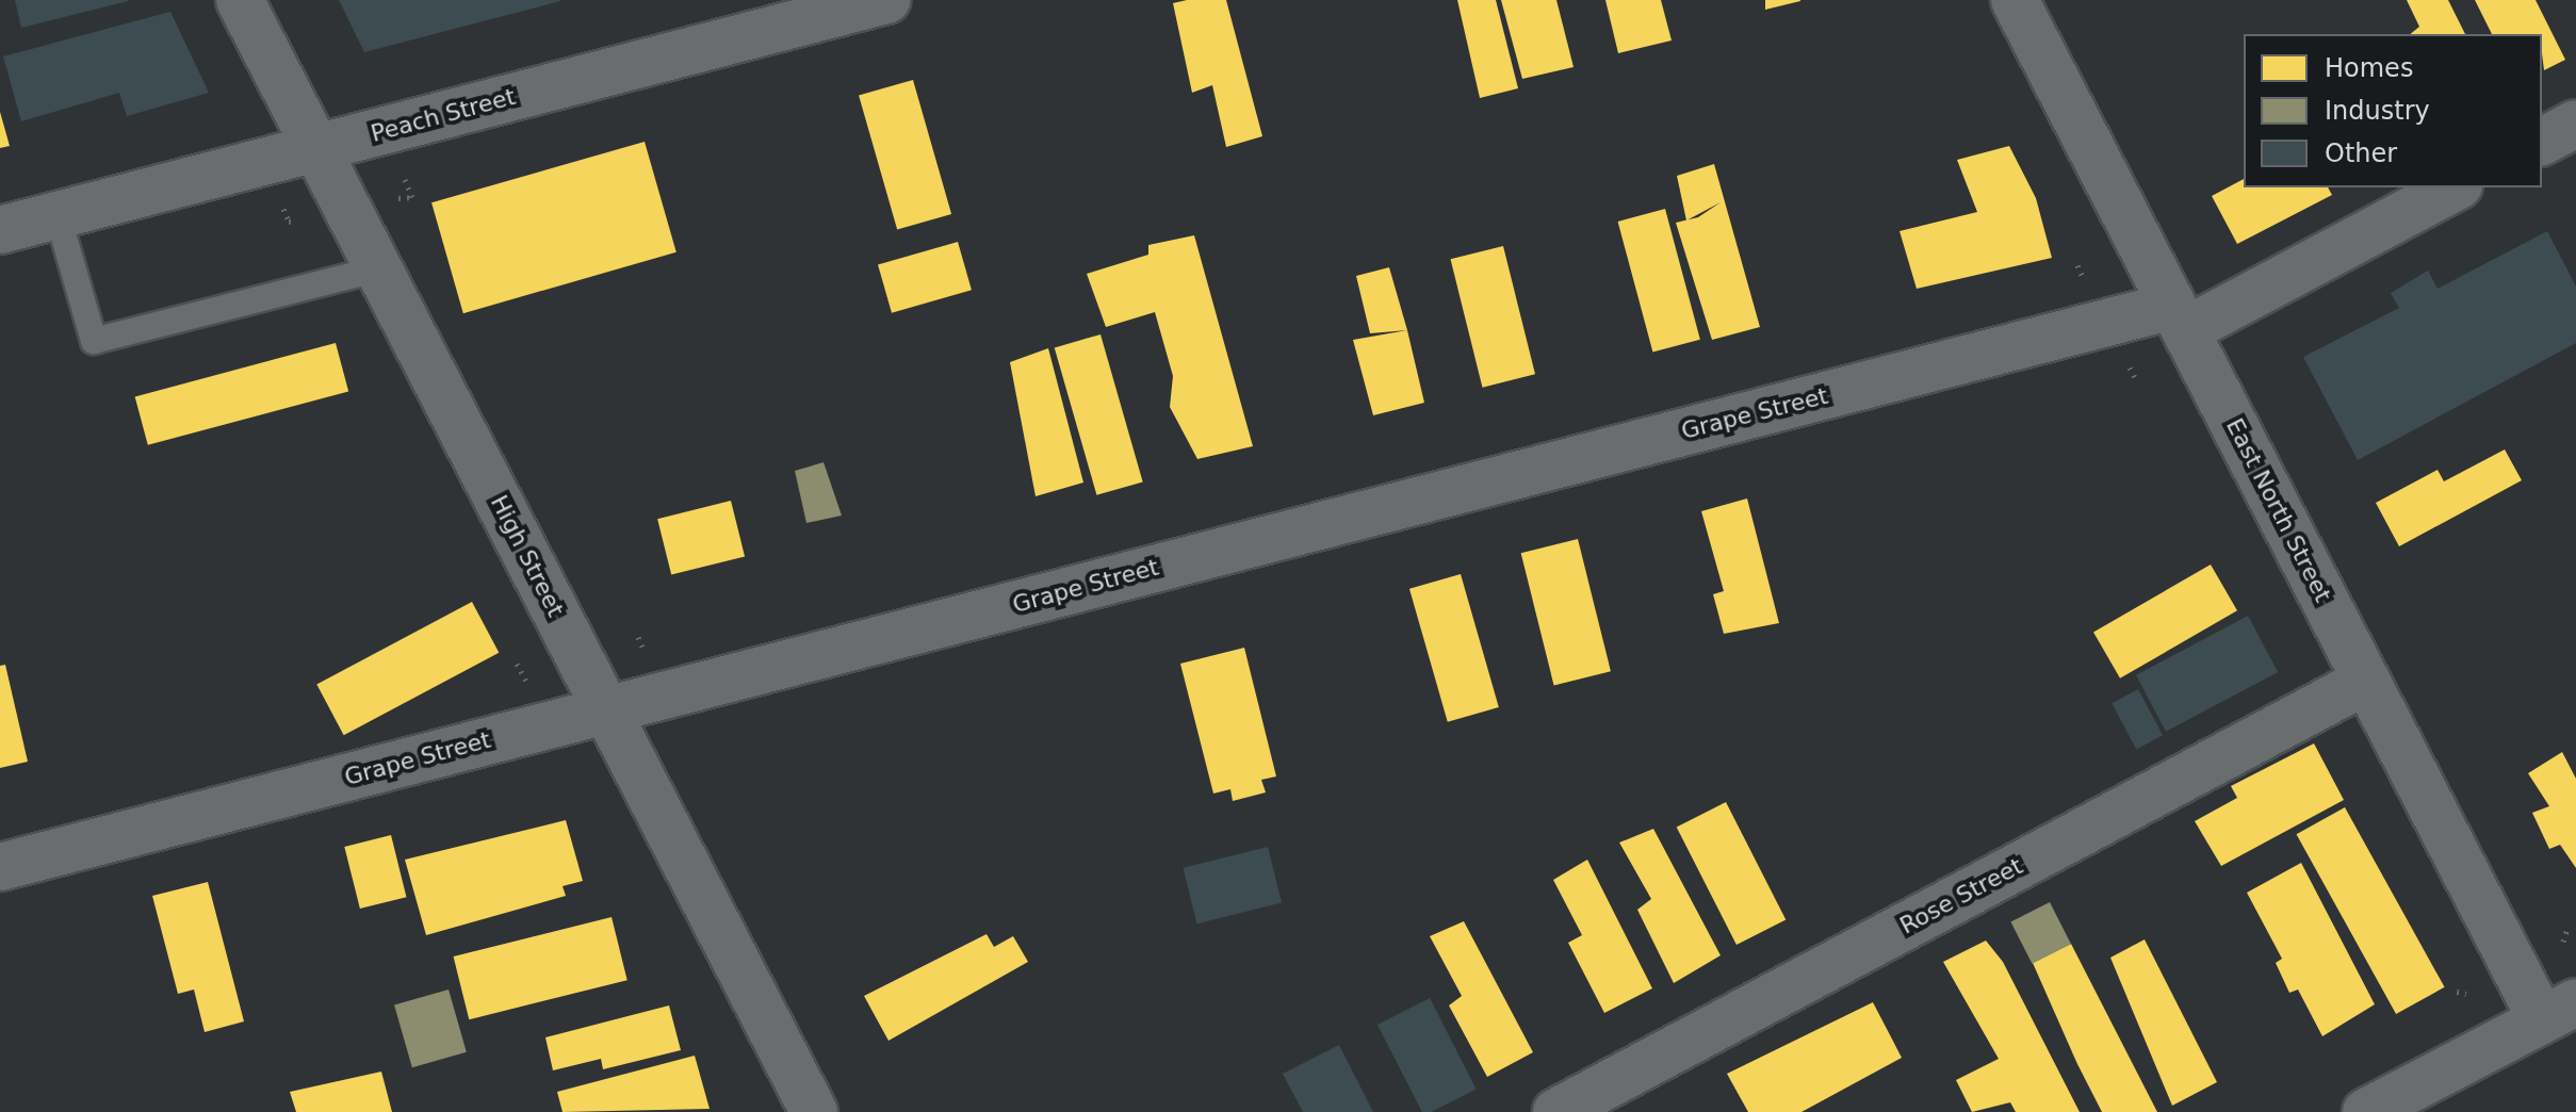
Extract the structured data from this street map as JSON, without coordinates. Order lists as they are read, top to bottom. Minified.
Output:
{"streets":{"street":["Peach Street","Grape Street","East North Street","High Street","Rose Street"]},"crossings":[["Peach Street","High Street"],["Grape Street","East North Street"],["Grape Street","High Street"],["East North Street","Rose Street"]],"legend":["Homes","Industry","Other"]}
